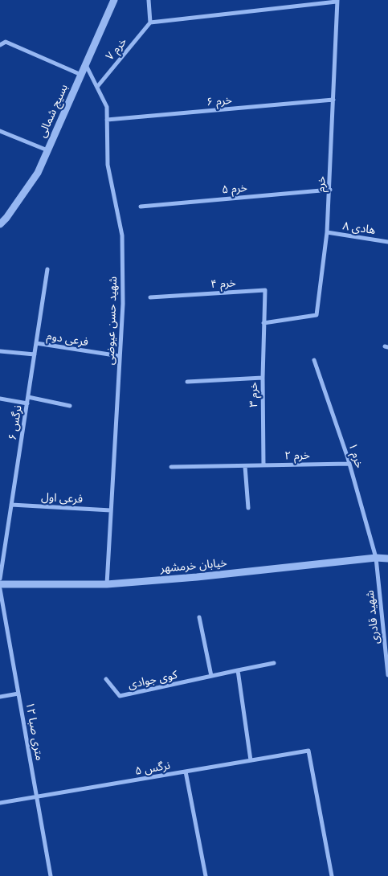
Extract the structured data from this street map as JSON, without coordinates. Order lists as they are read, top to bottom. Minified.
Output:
{"streets":{"street":["خرم ۷","خرم ۶","بسیج شمالی","خرم","خرم ۵","هادی ۸","خرم ۴","شهید حسن عیوضی","فرعی دوم","خرم ۳","نرگس ۶","خرم ۲","خرم ۱","فرعی اول","خیابان خرمشهر","شهید قادری","کوی جوادی","۱۲ متری صبا","نرگس ۵"]},"crossings":[["خرم ۷","شهید حسن عیوضی"],["خرم ۶","خرم"],["خرم ۶","شهید حسن عیوضی"],["بسیج شمالی","شهید حسن عیوضی"],["خرم","خرم ۵"],["خرم","هادی ۸"],["خرم","خرم ۴"],["خرم","خرم ۳"],["خرم ۴","خرم ۳"],["شهید حسن عیوضی","فرعی دوم"],["شهید حسن عیوضی","فرعی اول"],["شهید حسن عیوضی","خیابان خرمشهر"],["فرعی دوم","نرگس ۶"],["خرم ۳","خرم ۲"],["نرگس ۶","فرعی اول"],["خرم ۲","خرم ۱"],["خرم ۱","خیابان خرمشهر"],["خرم ۱","شهید قادری"],["خیابان خرمشهر","شهید قادری"],["۱۲ متری صبا","نرگس ۵"]]}
